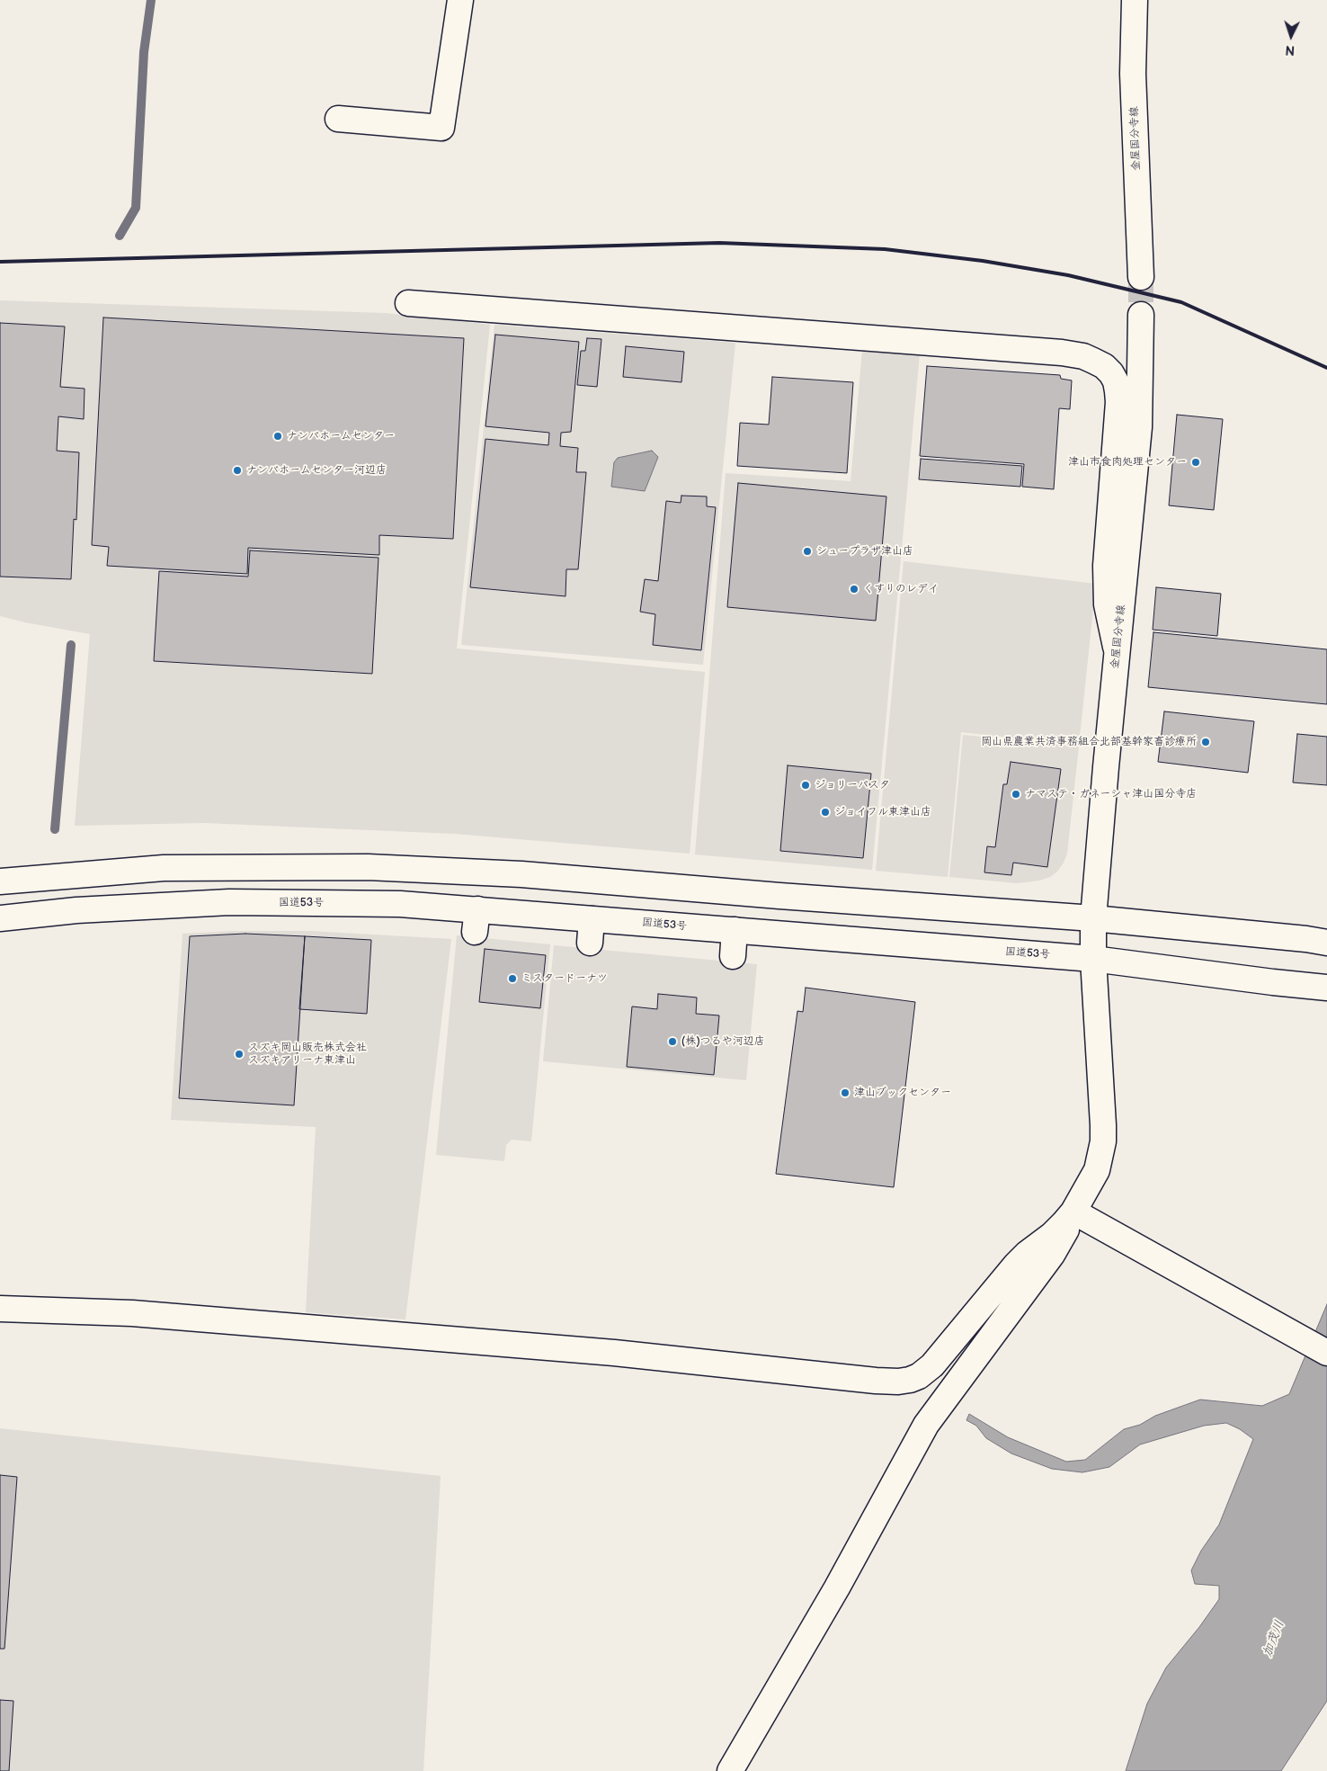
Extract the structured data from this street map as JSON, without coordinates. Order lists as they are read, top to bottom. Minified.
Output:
{"streets":{"main road":["金屋国分寺線","国道53号"]},"crossings":[["金屋国分寺線","国道53号"]],"water":["加茂川"],"places":["ナンバホームセンター","津山市食肉処理センター","ナンバホームセンター河辺店","シュープラザ津山店","くすりのレデイ","岡山県農業共済事務組合北部基幹家畜診療所","ジョリーパスタ","ナマステ・ガネーシャ津山国分寺店","ジョイフル東津山店","ミスタードーナツ","(株)つるや河辺店","スズキ岡山販売株式会社 スズキアリーナ東津山","津山ブックセンター"],"north":"bottom"}
